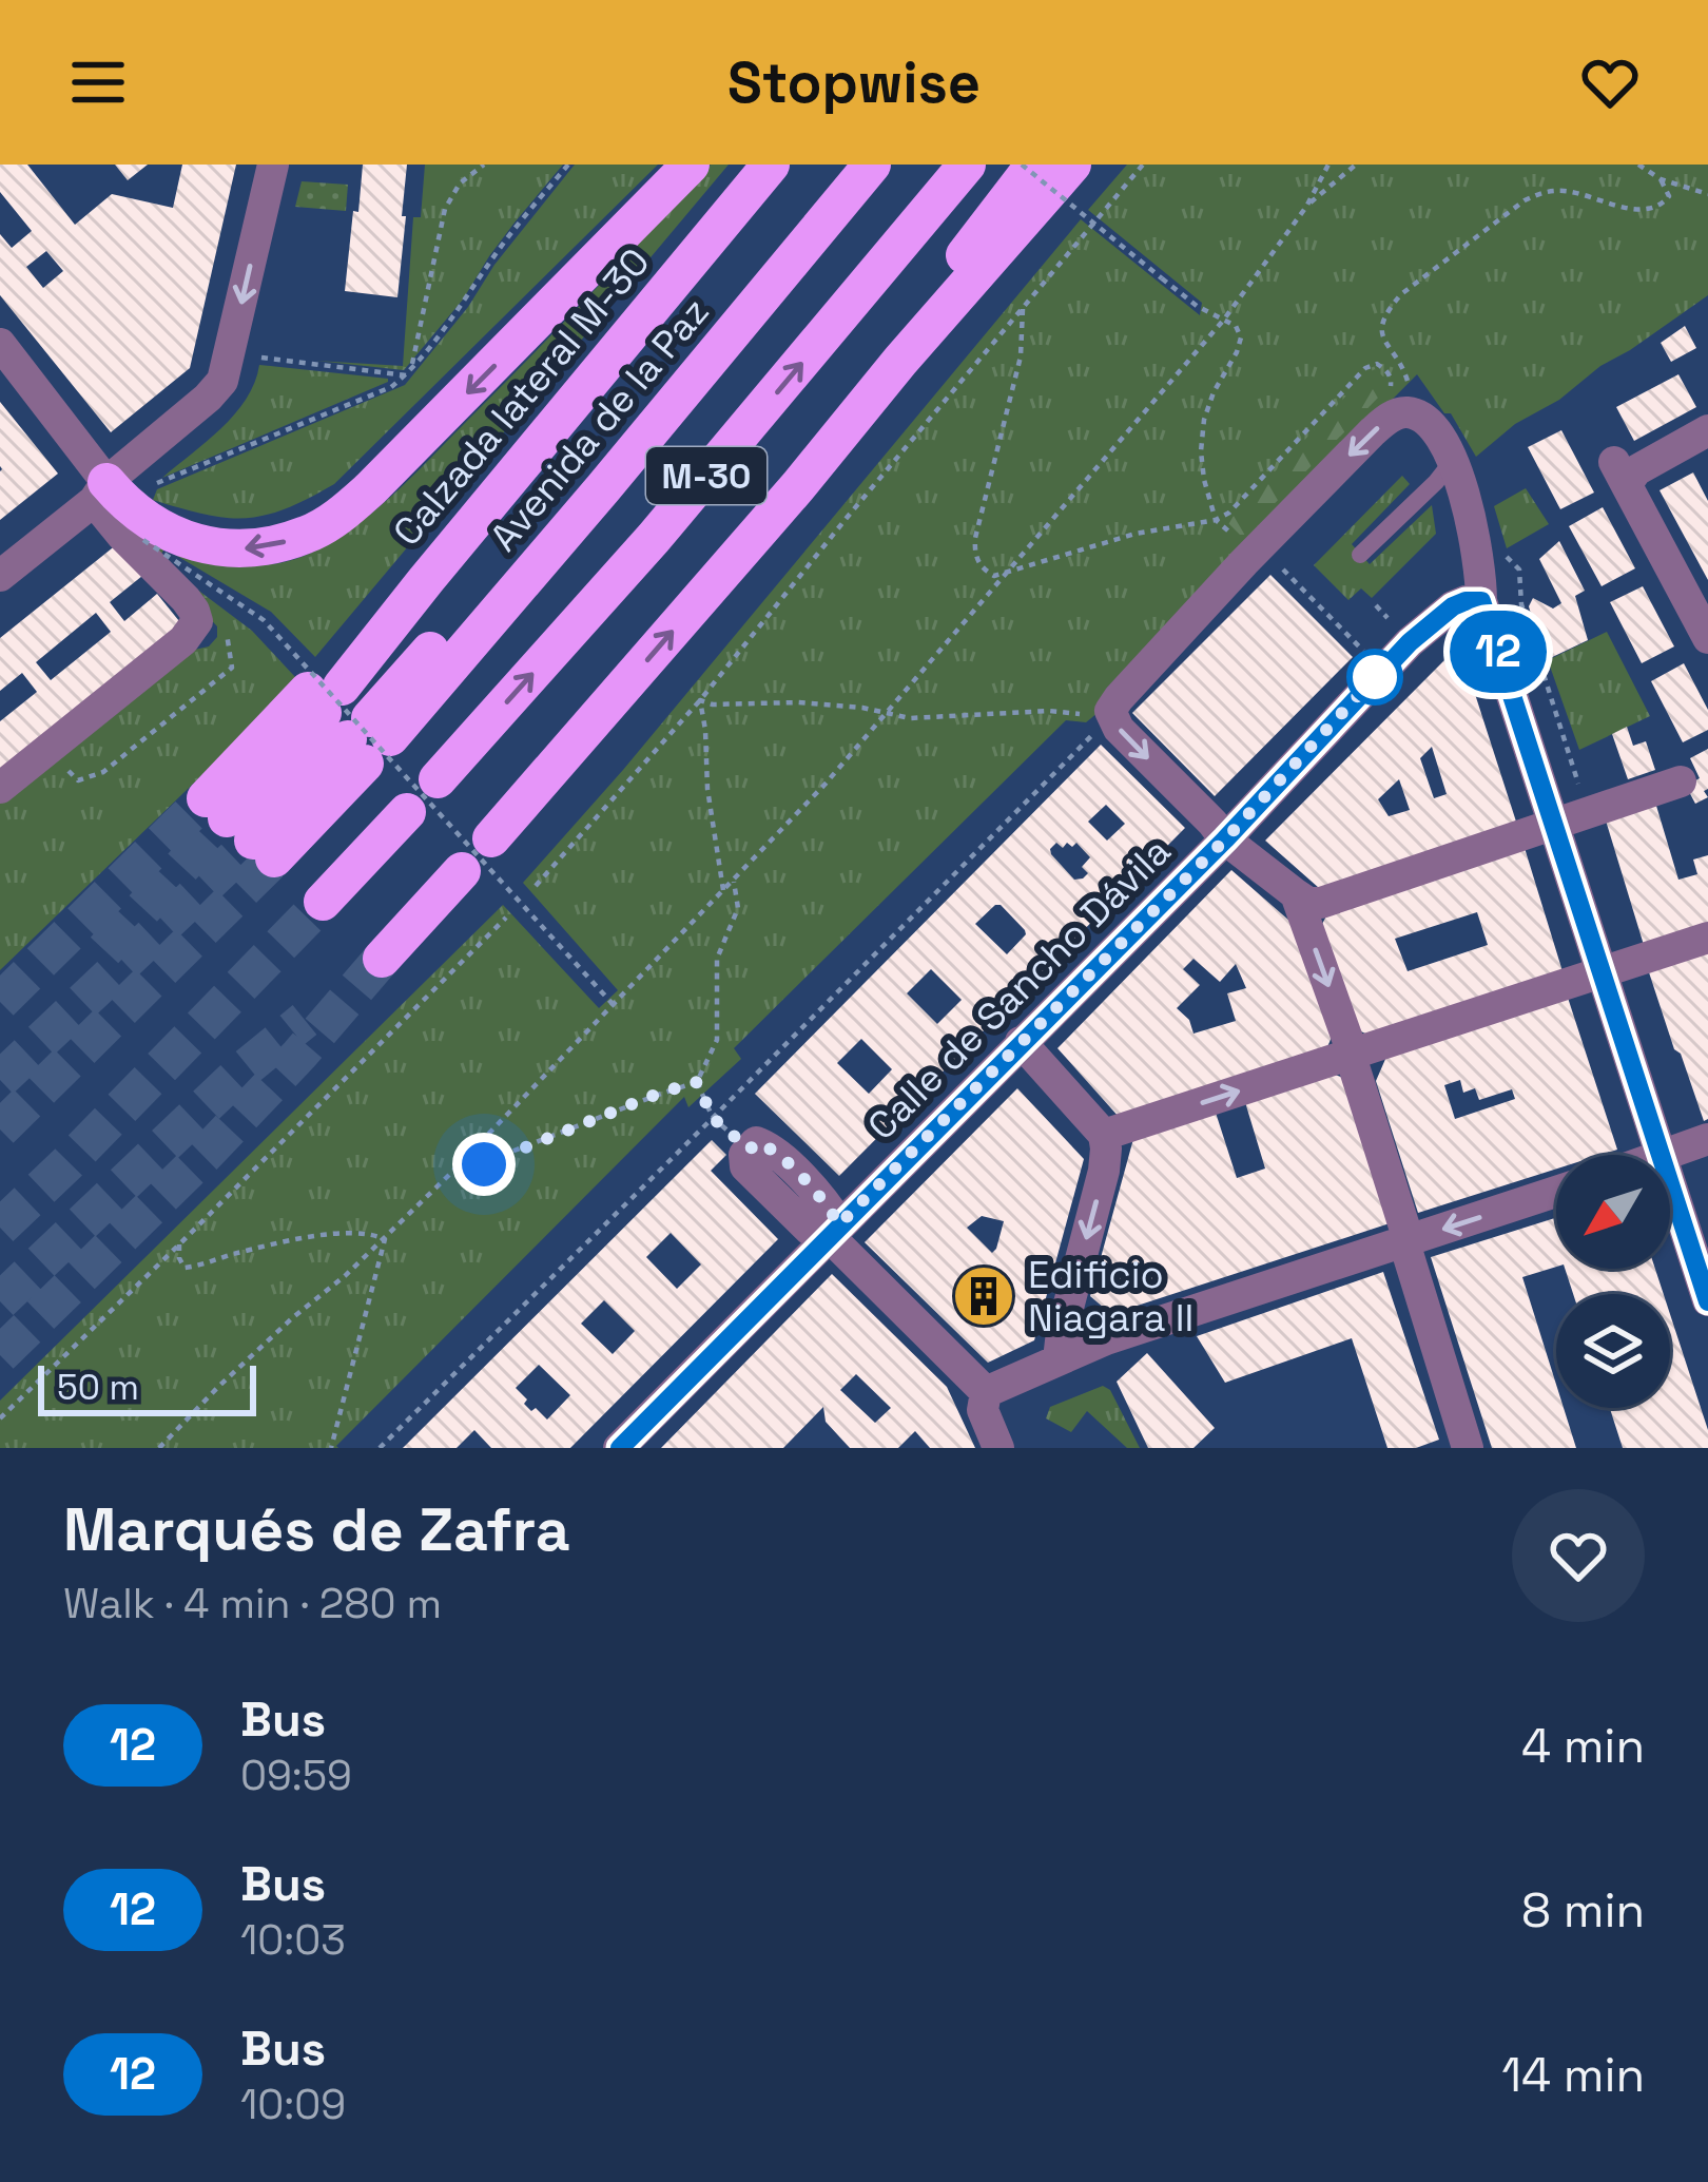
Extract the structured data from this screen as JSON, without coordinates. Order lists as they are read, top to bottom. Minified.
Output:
{"streets":{"highway":["Calzada lateral M-30","Avenida de la Paz","M-30"],"street":["Calle de Sancho Dávila"]},"crossings":[["Calzada lateral M-30","Avenida de la Paz"]],"places":{"building":["Edificio Niagara II"]},"lines":["bus line 12"],"scale_bar":"50 m","north":"bottom left","page":{"header":"Stopwise","on_map":"12","scale":"50 m","heading":["Marqués de Zafra","Walk · 4 min · 280 m"],"list":[{"mark":"12","name":"Bus","note":"09:59","value":"4 min"},{"mark":"12","name":"Bus","note":"10:03","value":"8 min"},{"mark":"12","name":"Bus","note":"10:09","value":"14 min"}]}}
